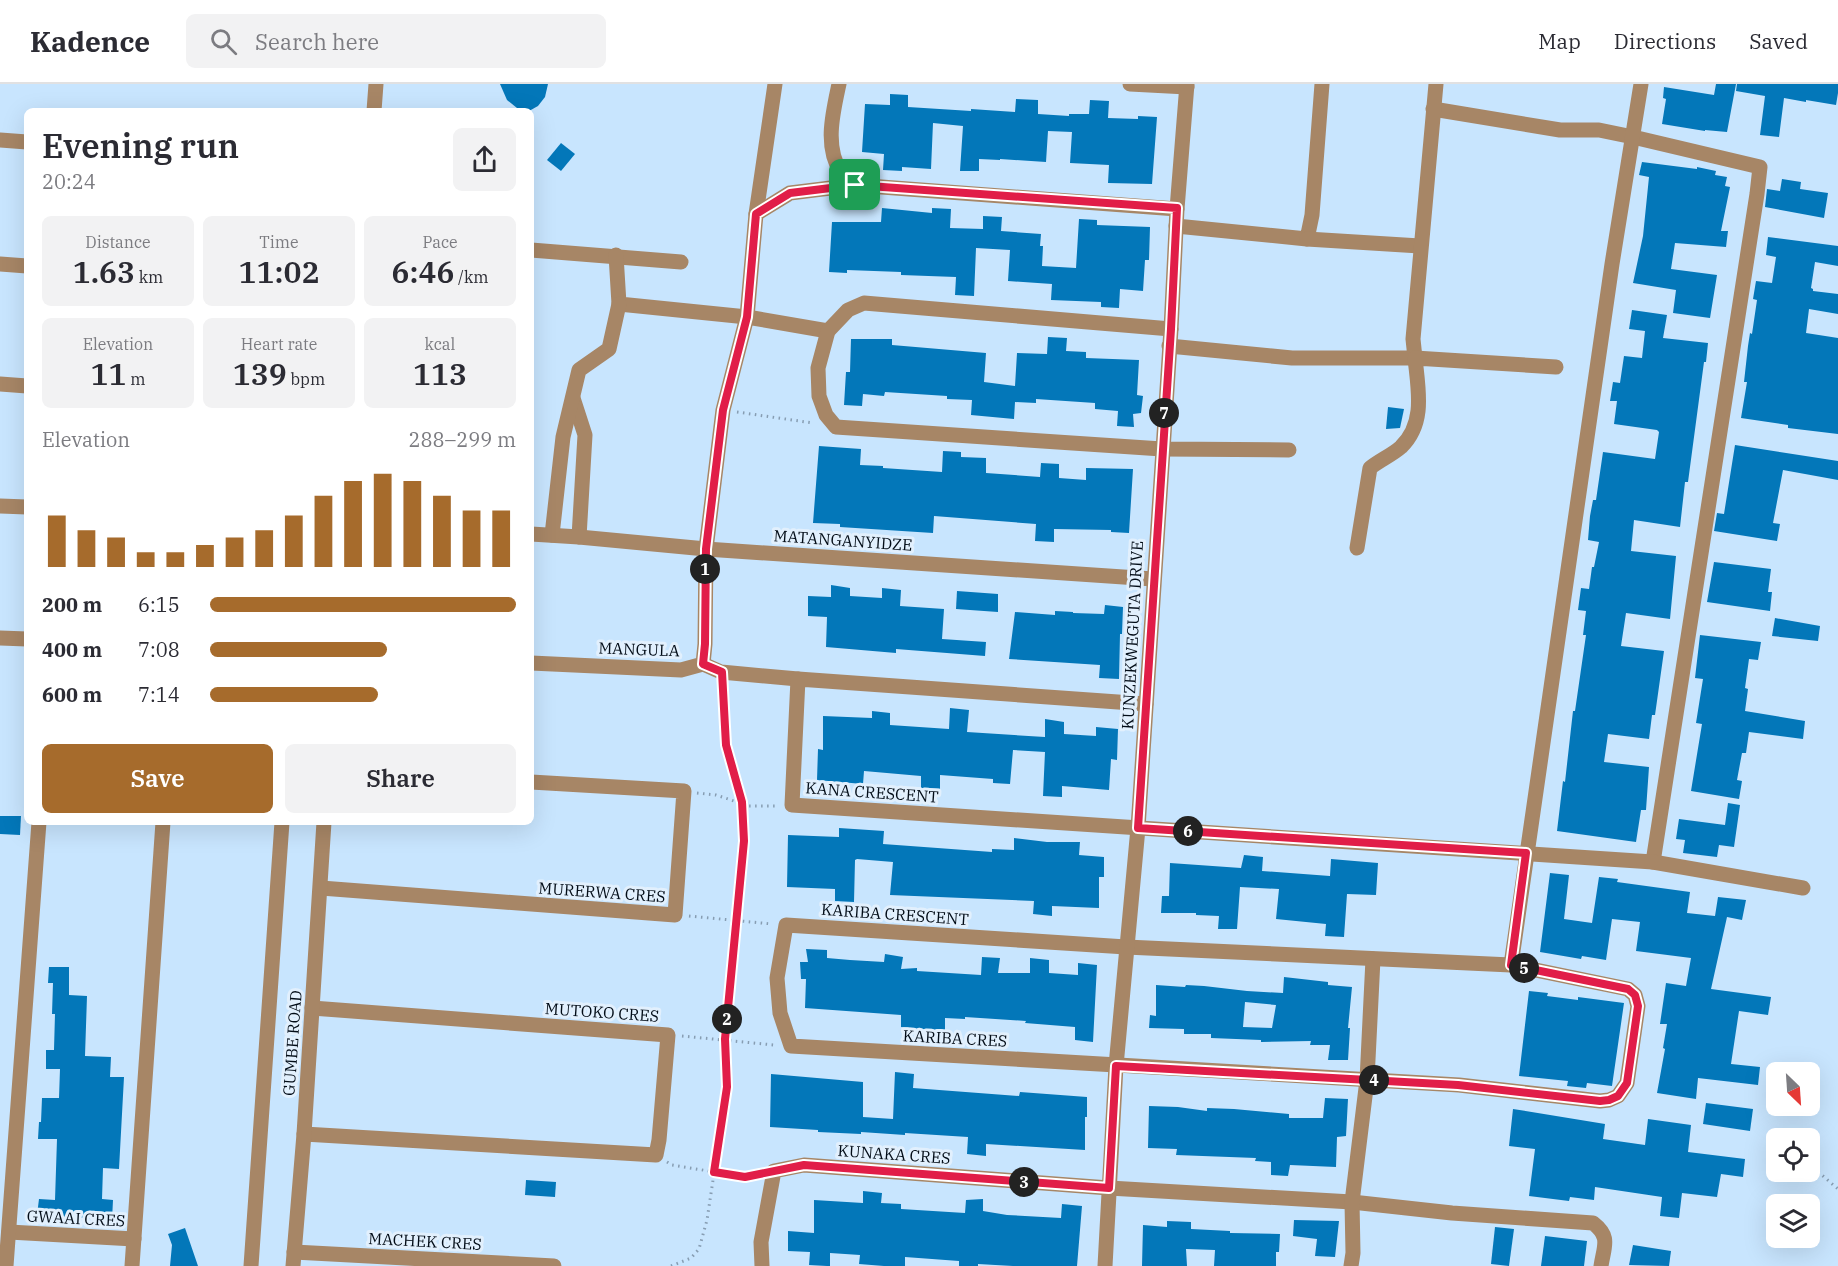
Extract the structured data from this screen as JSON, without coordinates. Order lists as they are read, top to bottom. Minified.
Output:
{"streets":{"street":["MATANGANYIDZE","KUNZEKWEGUTA DRIVE","MANGULA","KANA CRESCENT","MURERWA CRES","KARIBA CRESCENT","MUTOKO CRES","KARIBA CRES","GUMBE ROAD","KUNAKA CRES","GWAAI CRES","MACHEK CRES"]},"crossings":[["MATANGANYIDZE","KUNZEKWEGUTA DRIVE"],["MATANGANYIDZE","MANGULA"],["KUNZEKWEGUTA DRIVE","KANA CRESCENT"],["KUNZEKWEGUTA DRIVE","KARIBA CRESCENT"],["KUNZEKWEGUTA DRIVE","KARIBA CRES"],["KUNZEKWEGUTA DRIVE","KUNAKA CRES"],["MURERWA CRES","GUMBE ROAD"],["KARIBA CRESCENT","KARIBA CRES"],["MUTOKO CRES","GUMBE ROAD"],["GUMBE ROAD","MACHEK CRES"]],"north":"bottom right","page":{"header":"Kadence","search":"Search here","nav":["Map","Directions","Saved"],"heading":["Evening run","20:24"],"stats":[["Distance","1.63 km"],["Time","11:02"],["Pace","6:46 /km"],["Elevation","11 m"],["Heart rate","139 bpm"],["kcal","113"]],"pins":["7","1","6","5","2","4","3"],"chart":["Elevation","288–299 m"],"list":[{"name":"200 m","note":"6:15"},{"name":"400 m","note":"7:08"},{"name":"600 m","note":"7:14"}],"buttons":["Save","Share"]}}
